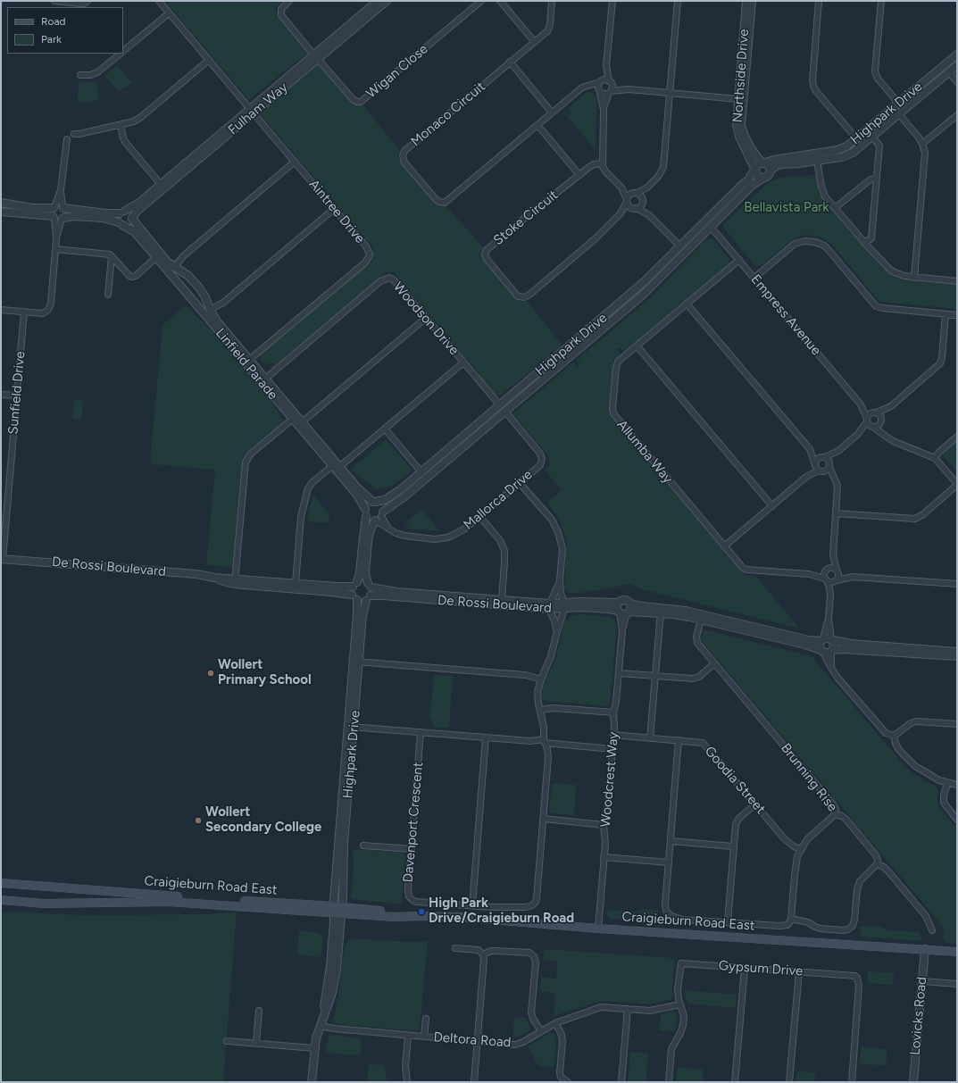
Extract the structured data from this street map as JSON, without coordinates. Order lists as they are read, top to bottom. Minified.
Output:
{"streets":{"main road":["Craigieburn Road East"],"street":["Wigan Close","Northside Drive","Fulham Way","Highpark Drive","Monaco Circuit","Aintree Drive","Stoke Circuit","Empress Avenue","Woodson Drive","Linfield Parade","Sunfield Drive","Allumba Way","Mallorca Drive","De Rossi Boulevard","Brunning Rise","Woodcrest Way","Goodia Street","Davenport Crescent","Gypsum Drive","Lovicks Road","Deltora Road"]},"crossings":[["Wigan Close","Fulham Way"],["Northside Drive","Highpark Drive"],["Fulham Way","Aintree Drive"],["Fulham Way","Linfield Parade"],["Highpark Drive","Empress Avenue"],["Highpark Drive","Woodson Drive"],["Highpark Drive","Linfield Parade"],["Highpark Drive","Mallorca Drive"],["Highpark Drive","De Rossi Boulevard"],["Highpark Drive","Craigieburn Road East"],["Highpark Drive","Deltora Road"],["Aintree Drive","Linfield Parade"],["Empress Avenue","Allumba Way"],["Woodson Drive","Linfield Parade"],["Linfield Parade","Mallorca Drive"],["Sunfield Drive","De Rossi Boulevard"],["De Rossi Boulevard","Woodcrest Way"],["De Rossi Boulevard","Davenport Crescent"],["Woodcrest Way","Goodia Street"],["Woodcrest Way","Craigieburn Road East"],["Craigieburn Road East","Lovicks Road"],["Gypsum Drive","Deltora Road"]],"parks":["Bellavista Park"],"places":["Wollert Primary School","Wollert Secondary College","High Park Drive/Craigieburn Road"],"legend":["Road","Park"]}
